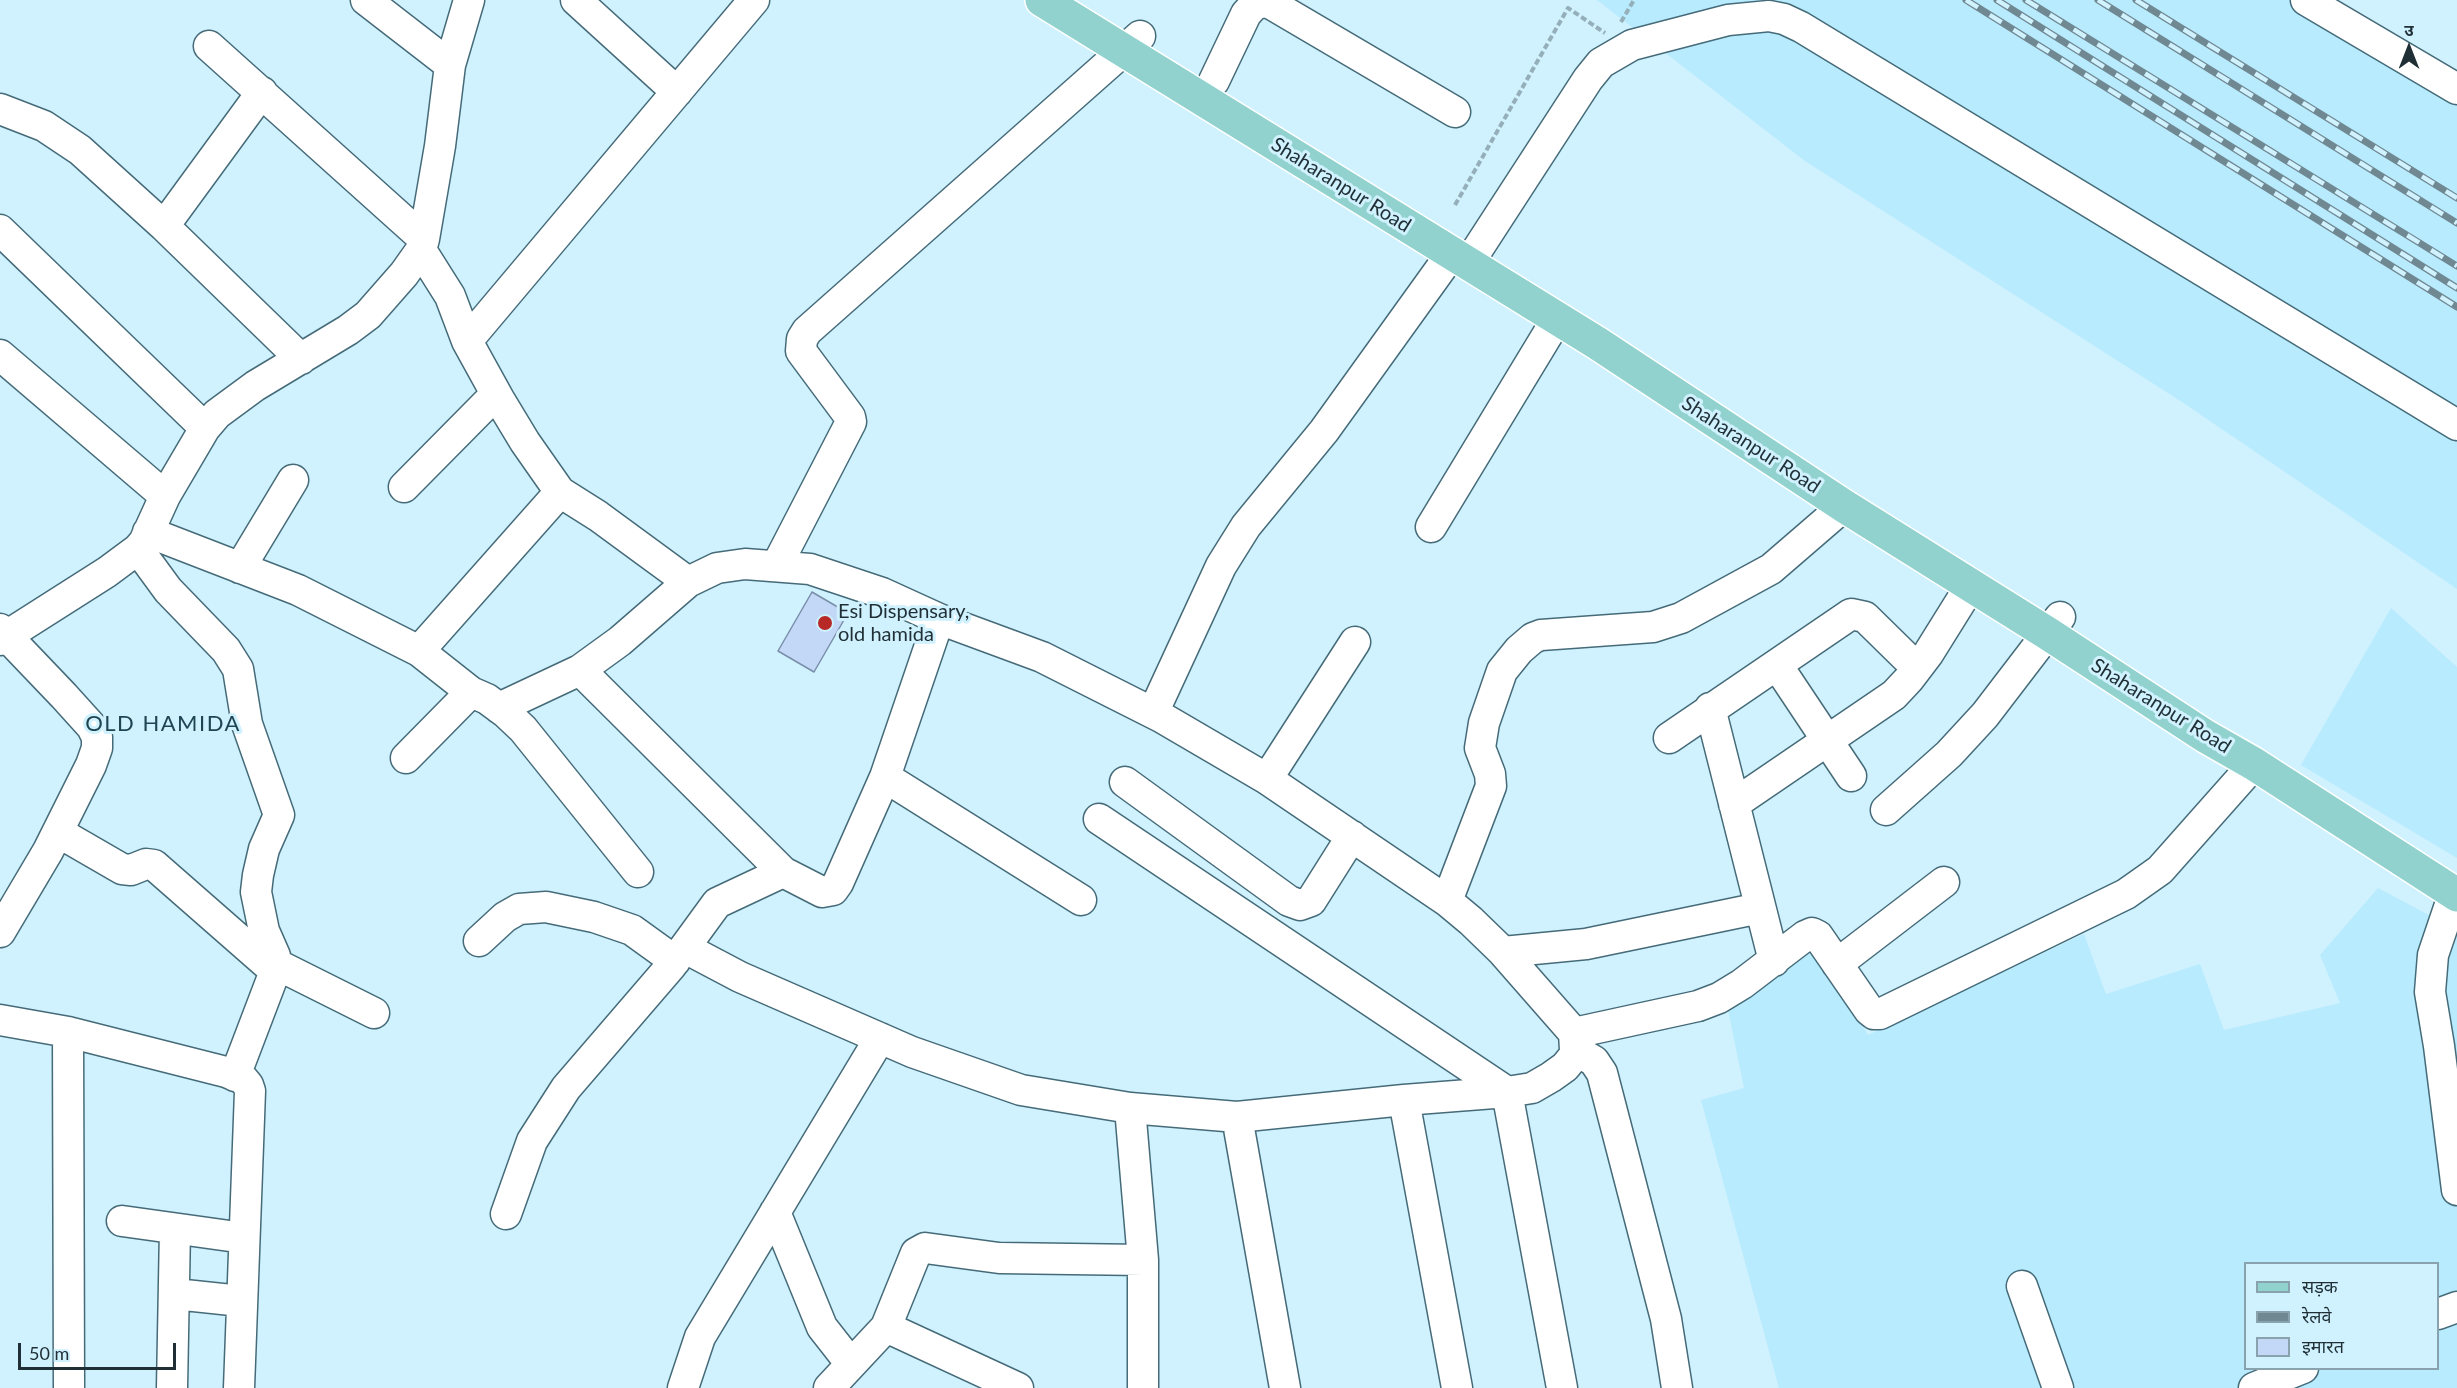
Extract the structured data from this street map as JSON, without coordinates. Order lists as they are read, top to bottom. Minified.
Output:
{"streets":{"main road":["Shaharanpur Road"]},"districts":["OLD HAMIDA"],"places":["Esi Dispensary, old hamida"],"legend":["सड़क","रेलवे","इमारत"],"scale_bar":"50 m","north":"top"}
